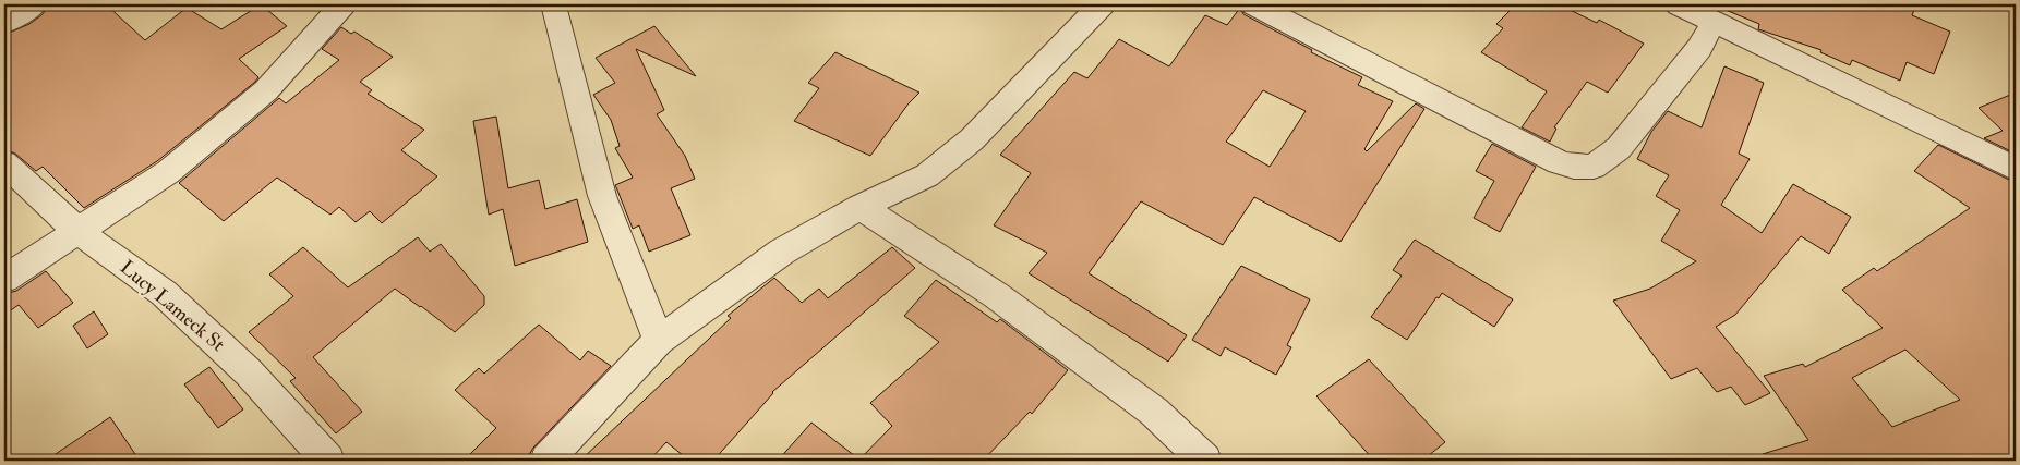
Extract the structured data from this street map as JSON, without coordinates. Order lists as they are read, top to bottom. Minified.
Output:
{"streets":{"street":["Lucy Lameck St"]}}
